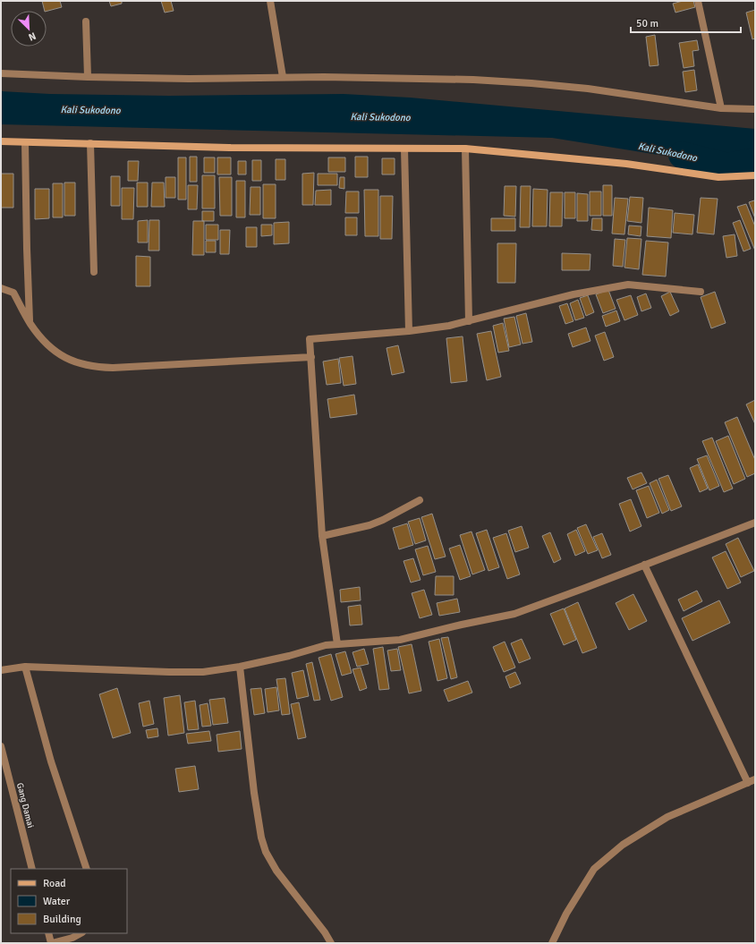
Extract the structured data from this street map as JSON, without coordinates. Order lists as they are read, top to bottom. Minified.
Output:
{"streets":{"street":["Gang Damai"]},"water":["Kali Sukodono"],"legend":["Road","Water","Building"],"scale_bar":"50 m","north":"bottom right"}
